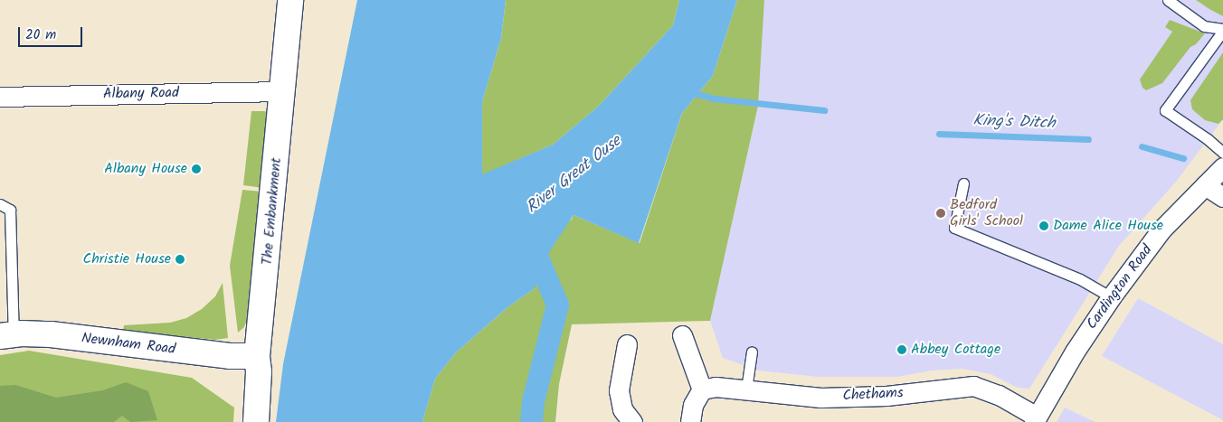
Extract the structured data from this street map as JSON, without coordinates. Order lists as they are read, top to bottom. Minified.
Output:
{"streets":{"street":["Albany Road","The Embankment","Cardington Road","Newnham Road","Chethams"]},"crossings":[["Albany Road","The Embankment"],["The Embankment","Newnham Road"],["Cardington Road","Chethams"]],"water":["King's Ditch","River Great Ouse"],"places":["Albany House","Bedford Girls' School","Dame Alice House","Christie House","Abbey Cottage"],"scale_bar":"20 m"}
